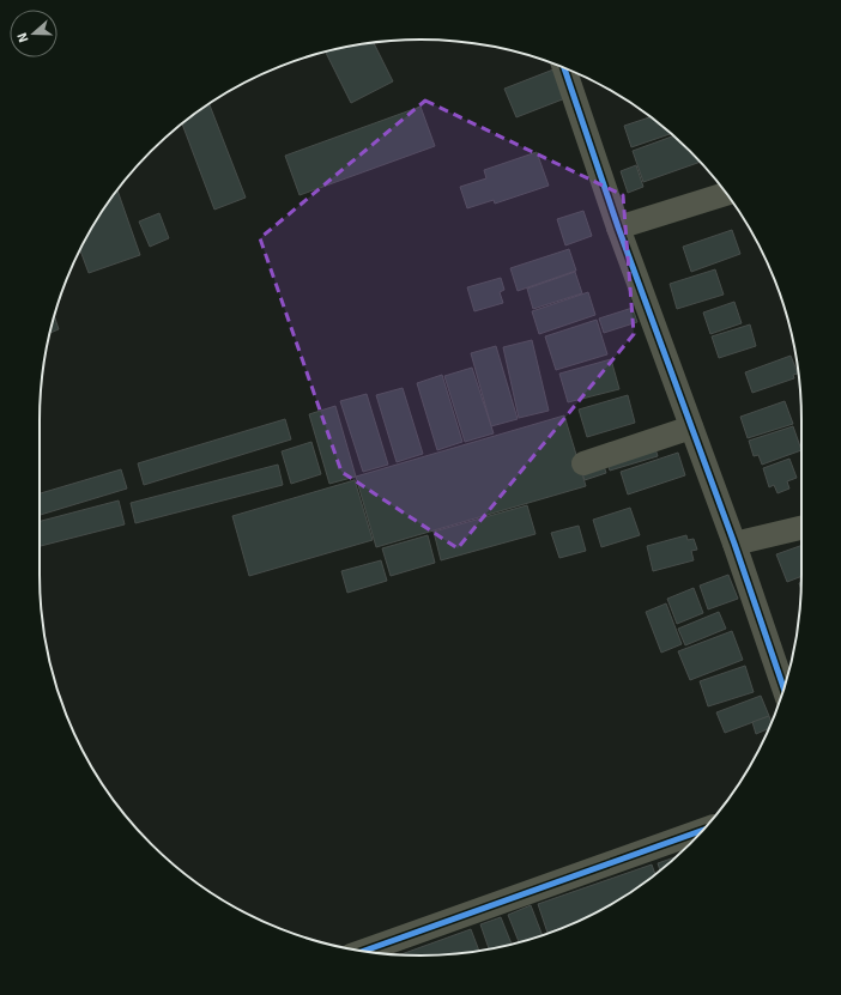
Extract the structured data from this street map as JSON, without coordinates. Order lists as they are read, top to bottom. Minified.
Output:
{"north":"left"}
